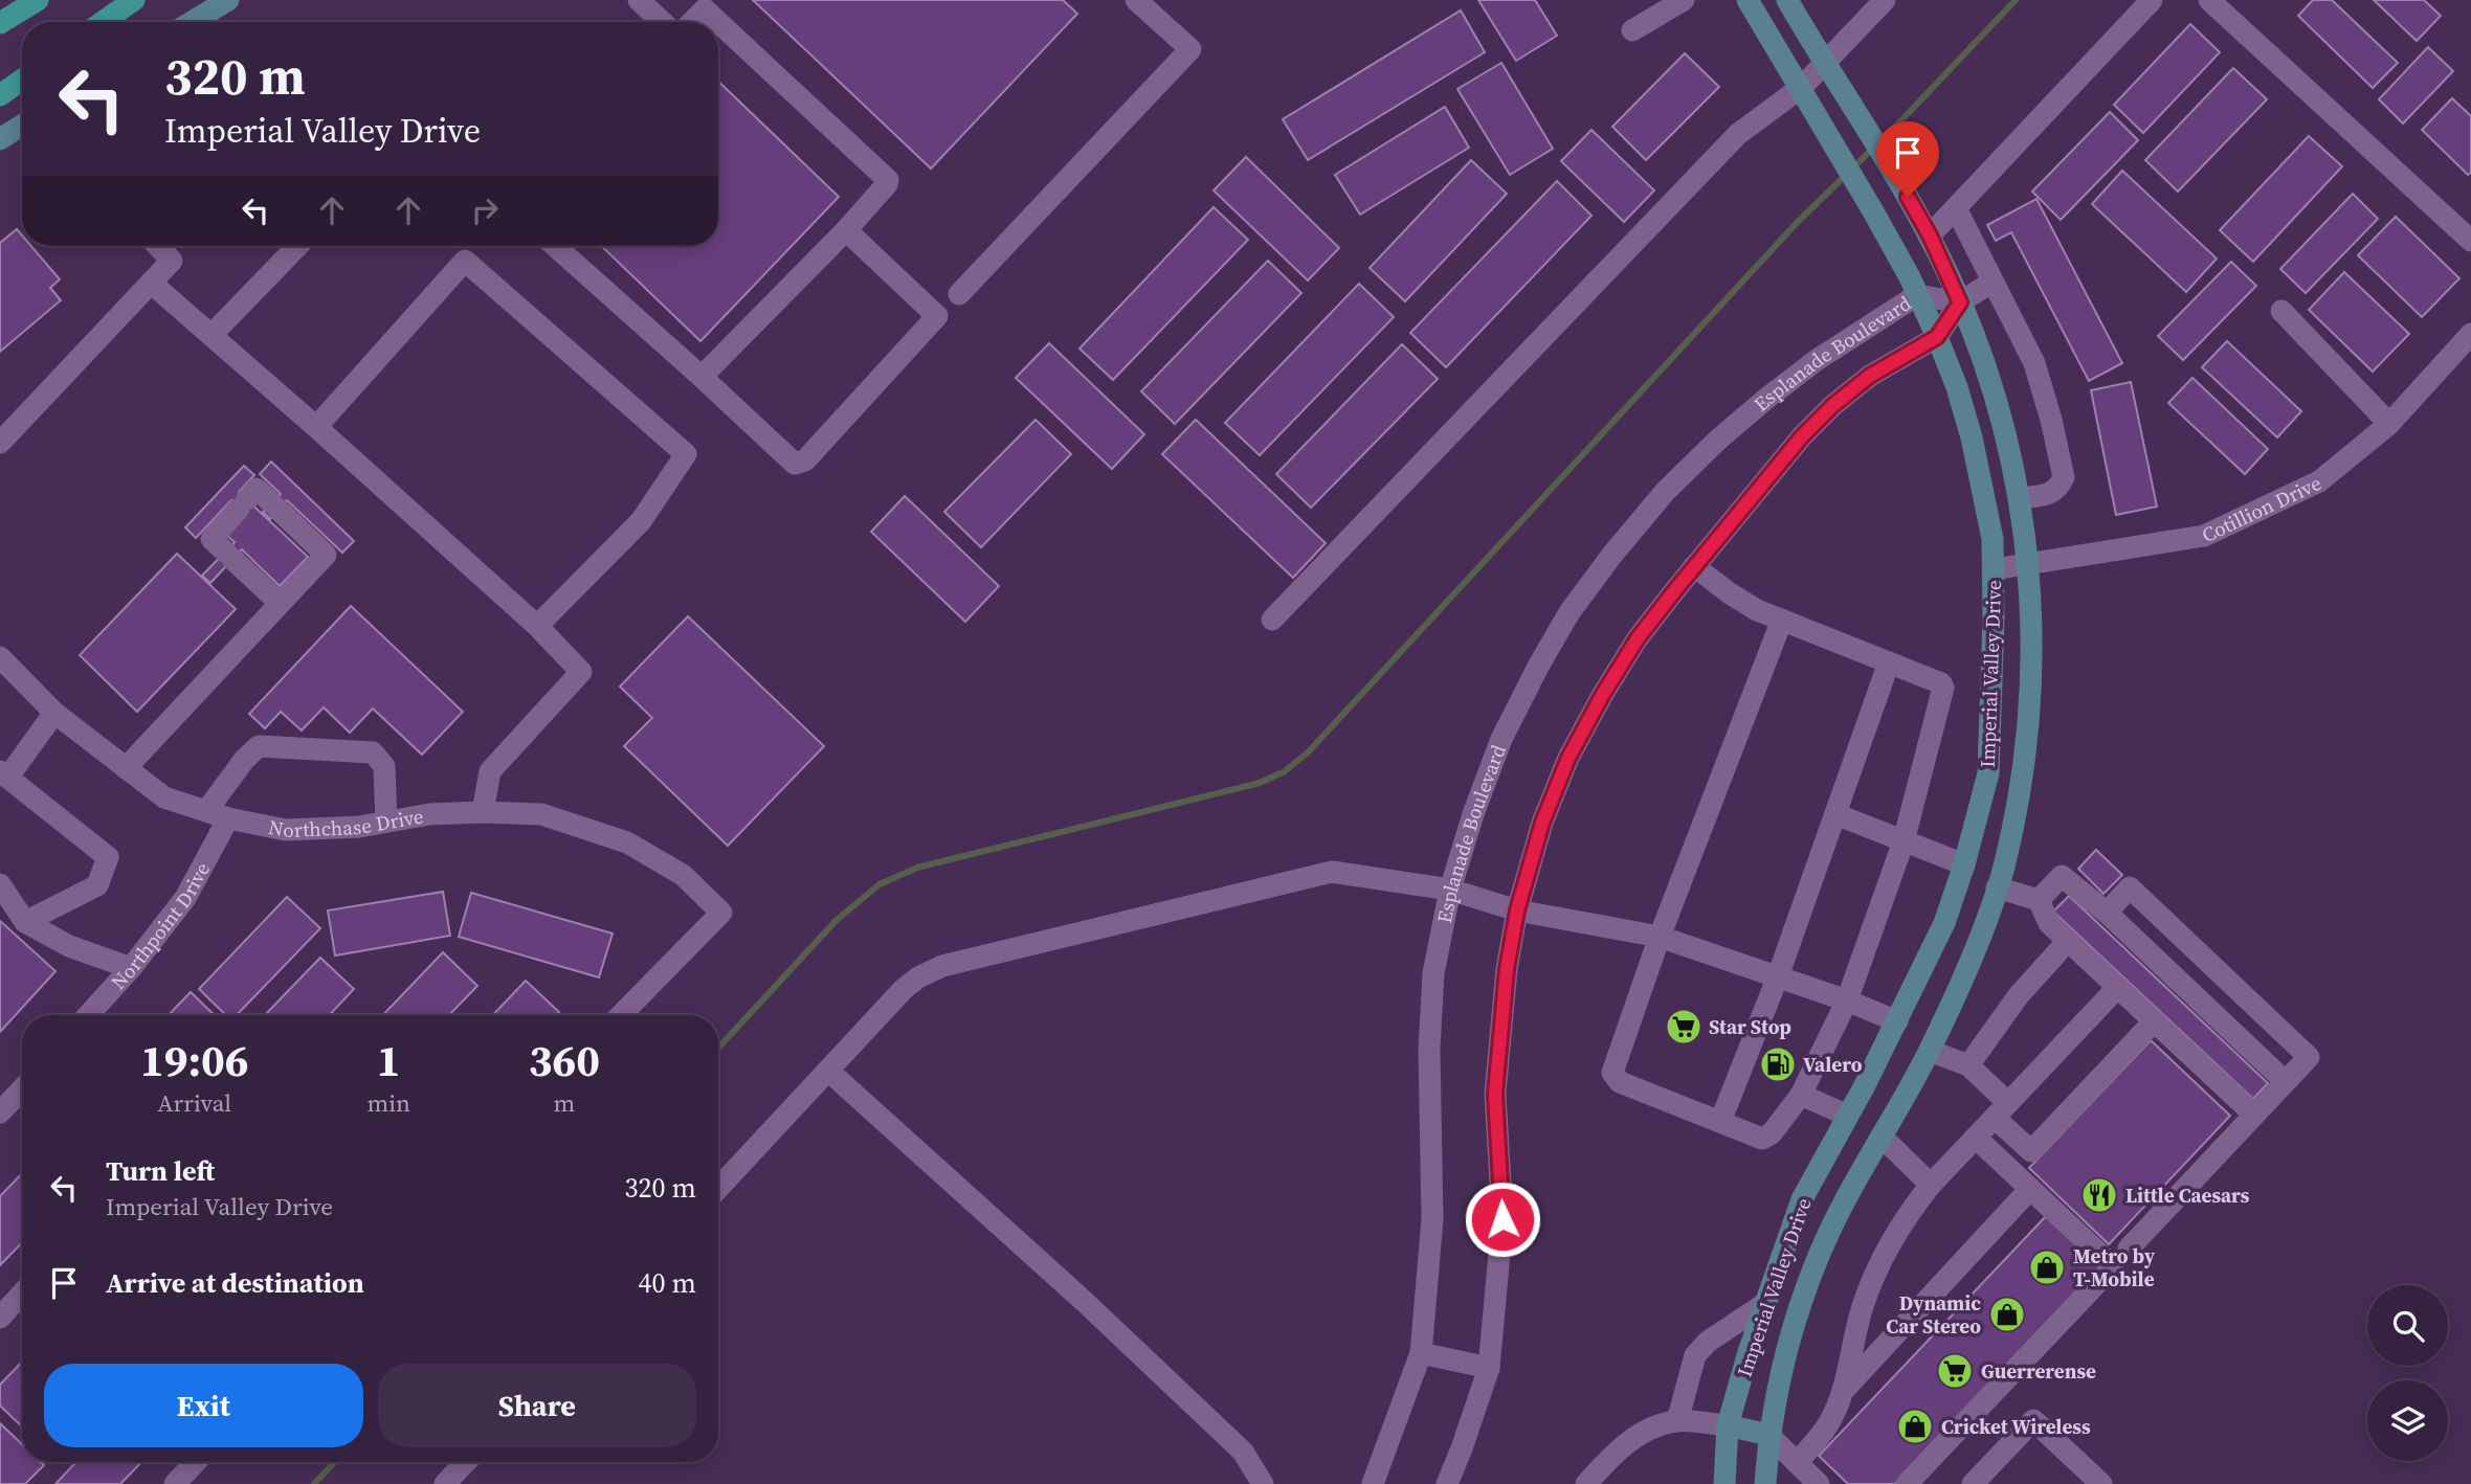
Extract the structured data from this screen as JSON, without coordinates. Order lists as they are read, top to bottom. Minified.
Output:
{"streets":{"main road":["Imperial Valley Drive"],"street":["Esplanade Boulevard","Cotillion Drive","Northchase Drive","Northpoint Drive"]},"crossings":[["Esplanade Boulevard","Imperial Valley Drive"],["Cotillion Drive","Imperial Valley Drive"],["Northchase Drive","Northpoint Drive"]],"places":{"supermarket":["Star Stop","Guerrerense"],"fuel station":["Valero"],"restaurant":["Little Caesars"],"shop":["Metro by T-Mobile","Dynamic Car Stereo","Cricket Wireless"]},"page":{"turn":["320 m","Imperial Valley Drive"],"eta":["19:06","Arrival","1","min","360","m"],"list":[{"name":"Turn left","note":"Imperial Valley Drive","value":"320 m"},{"name":"Arrive at destination","value":"40 m"}],"buttons":["Exit","Share"]}}
